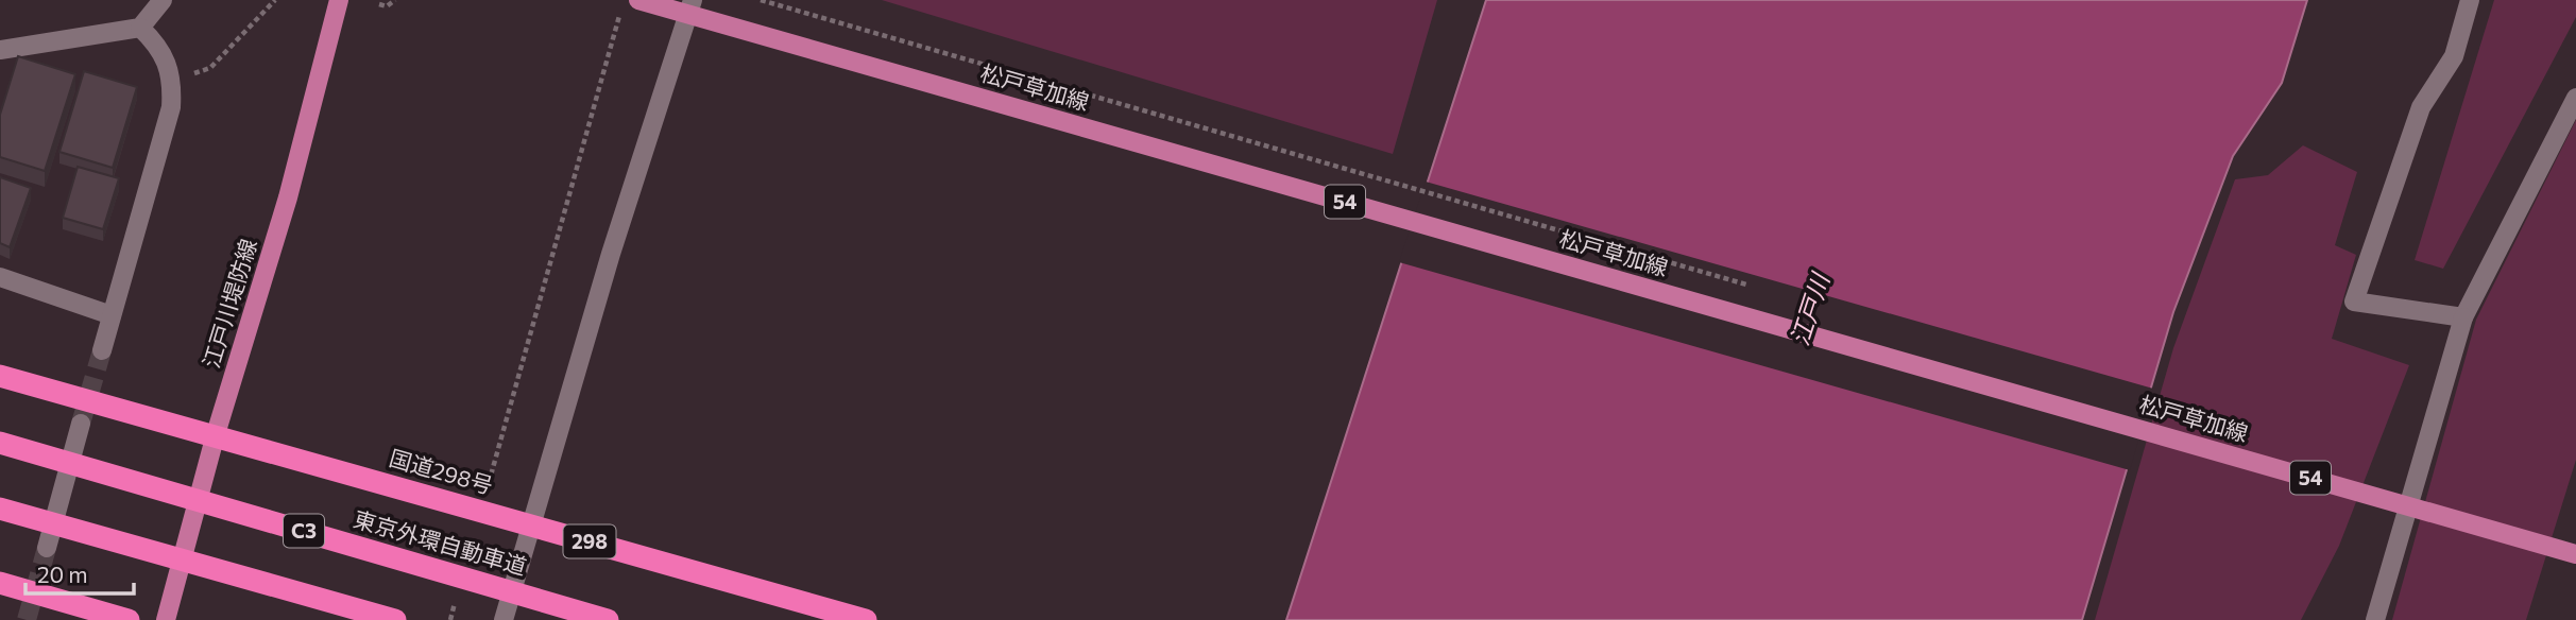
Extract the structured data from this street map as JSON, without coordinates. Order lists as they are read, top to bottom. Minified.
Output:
{"streets":{"highway":["国道298号","C3","298","東京外環自動車道"],"main road":["松戸草加線","54","江戸川堤防線"]},"crossings":[["江戸川堤防線","国道298号"]],"water":["江戸川"],"scale_bar":"20 m"}
